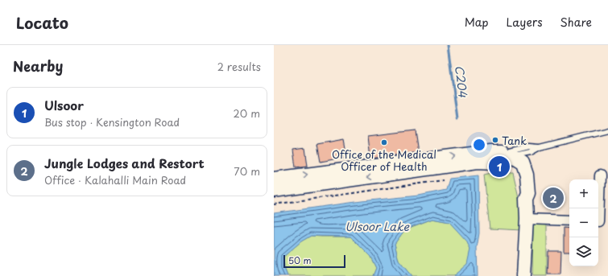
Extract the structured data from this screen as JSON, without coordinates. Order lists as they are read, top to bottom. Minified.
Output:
{"water":["C204","Ulsoor Lake"],"places":["Tank","Office of the Medical Officer of Health"],"scale_bar":"50 m","page":{"header":"Locato","nav":["Map","Layers","Share"],"heading":["Nearby","2 results"],"list":[{"mark":"1","name":"Ulsoor","note":"Bus stop · Kensington Road","value":"20 m"},{"mark":"2","name":"Jungle Lodges and Restort","note":"Office · Kalahalli Main Road","value":"70 m"}],"pins":["1","2"],"map_buttons":["+","−"],"scale":"50 m"}}
